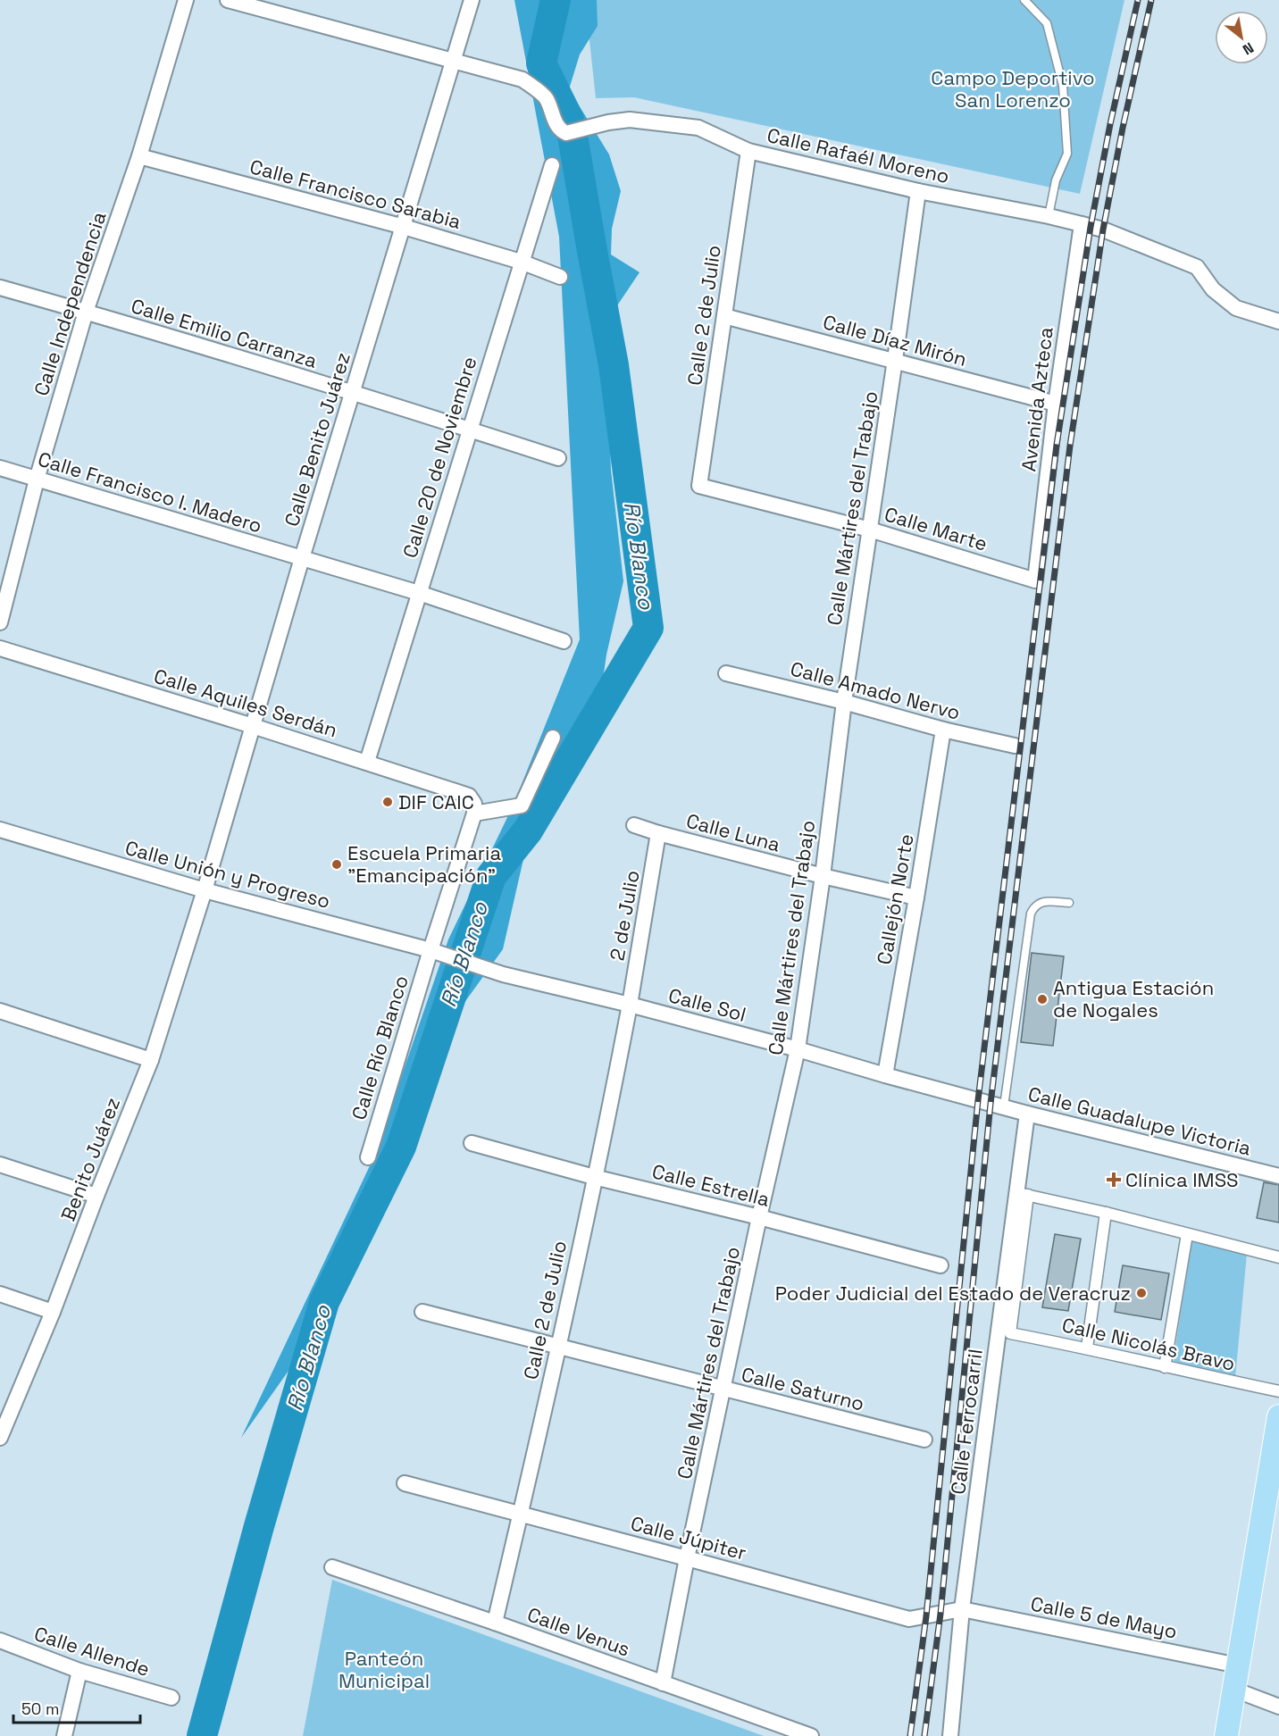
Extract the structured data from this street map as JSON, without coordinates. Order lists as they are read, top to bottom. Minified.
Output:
{"streets":{"street":["Calle Rafaél Moreno","Calle Francisco Sarabia","Calle Independencia","Calle 2 de Julio","Calle Emilio Carranza","Calle Díaz Mirón","Avenida Azteca","Calle Benito Juárez","Calle 20 de Noviembre","Calle Francisco I. Madero","Calle Mártires del Trabajo","Calle Marte","Calle Amado Nervo","Calle Aquiles Serdán","Calle Luna","Calle Unión y Progreso","Callejón Norte","2 de Julio","Calle Sol","Calle Río Blanco","Calle Guadalupe Victoria","Benito Juárez","Calle Estrella","Calle Nicolás Bravo","Calle Saturno","Calle Ferrocarril","Calle Júpiter","Calle 5 de Mayo","Calle Venus","Calle Allende"]},"crossings":[["Calle Rafaél Moreno","Calle 2 de Julio"],["Calle Rafaél Moreno","Avenida Azteca"],["Calle Rafaél Moreno","Calle Benito Juárez"],["Calle Rafaél Moreno","Calle Mártires del Trabajo"],["Calle Francisco Sarabia","Calle Independencia"],["Calle Francisco Sarabia","Calle Benito Juárez"],["Calle Francisco Sarabia","Calle 20 de Noviembre"],["Calle Independencia","Calle Emilio Carranza"],["Calle Independencia","Calle Francisco I. Madero"],["Calle 2 de Julio","Calle Díaz Mirón"],["Calle 2 de Julio","Calle Marte"],["Calle 2 de Julio","2 de Julio"],["Calle 2 de Julio","Calle Sol"],["Calle 2 de Julio","Calle Estrella"],["Calle 2 de Julio","Calle Saturno"],["Calle 2 de Julio","Calle Júpiter"],["Calle 2 de Julio","Calle Venus"],["Calle Emilio Carranza","Calle Benito Juárez"],["Calle Emilio Carranza","Calle 20 de Noviembre"],["Calle Díaz Mirón","Avenida Azteca"],["Calle Díaz Mirón","Calle Mártires del Trabajo"],["Avenida Azteca","Calle Marte"],["Calle Benito Juárez","Calle Francisco I. Madero"],["Calle Benito Juárez","Calle Aquiles Serdán"],["Calle Benito Juárez","Calle Unión y Progreso"],["Calle Benito Juárez","Benito Juárez"],["Calle 20 de Noviembre","Calle Francisco I. Madero"],["Calle 20 de Noviembre","Calle Aquiles Serdán"],["Calle Mártires del Trabajo","Calle Marte"],["Calle Mártires del Trabajo","Calle Amado Nervo"],["Calle Mártires del Trabajo","Calle Luna"],["Calle Mártires del Trabajo","Calle Sol"],["Calle Mártires del Trabajo","Calle Estrella"],["Calle Mártires del Trabajo","Calle Saturno"],["Calle Mártires del Trabajo","Calle Júpiter"],["Calle Mártires del Trabajo","Calle Venus"],["Calle Amado Nervo","Callejón Norte"],["Calle Aquiles Serdán","Calle Río Blanco"],["Calle Luna","Callejón Norte"],["Calle Luna","2 de Julio"],["Calle Unión y Progreso","Calle Sol"],["Calle Unión y Progreso","Calle Río Blanco"],["Calle Unión y Progreso","Benito Juárez"],["Callejón Norte","Calle Sol"],["2 de Julio","Calle Sol"],["Calle Sol","Calle Guadalupe Victoria"],["Calle Guadalupe Victoria","Calle Ferrocarril"],["Calle Nicolás Bravo","Calle Ferrocarril"],["Calle Ferrocarril","Calle Júpiter"],["Calle Ferrocarril","Calle 5 de Mayo"],["Calle Júpiter","Calle 5 de Mayo"]],"water":["Río Blanco"],"parks":["Campo Deportivo San Lorenzo","Panteón Municipal"],"places":{"other":["DIF CAIC","Escuela Primaria \"Emancipación\"","Antigua Estación de Nogales","Poder Judicial del Estado de Veracruz"],"health":["Clínica IMSS"]},"scale_bar":"50 m","north":"bottom right"}
